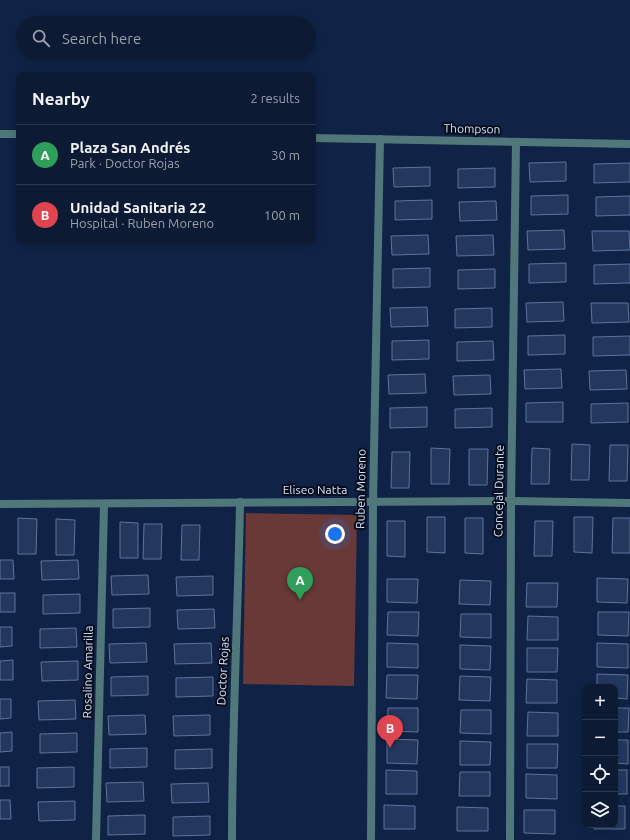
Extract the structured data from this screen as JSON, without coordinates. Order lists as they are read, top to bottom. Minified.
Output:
{"streets":{"street":["Thompson","Ruben Moreno","Eliseo Natta","Concejal Durante","Doctor Rojas","Rosalino Amarilla"]},"crossings":[["Thompson","Ruben Moreno"],["Thompson","Concejal Durante"],["Ruben Moreno","Eliseo Natta"],["Eliseo Natta","Concejal Durante"],["Eliseo Natta","Doctor Rojas"],["Eliseo Natta","Rosalino Amarilla"]],"page":{"search":"Search here","heading":["Nearby","2 results"],"list":[{"mark":"A","name":"Plaza San Andrés","note":"Park · Doctor Rojas","value":"30 m"},{"mark":"B","name":"Unidad Sanitaria 22","note":"Hospital · Ruben Moreno","value":"100 m"}],"pins":["A","B"],"map_buttons":["+","−"]}}
